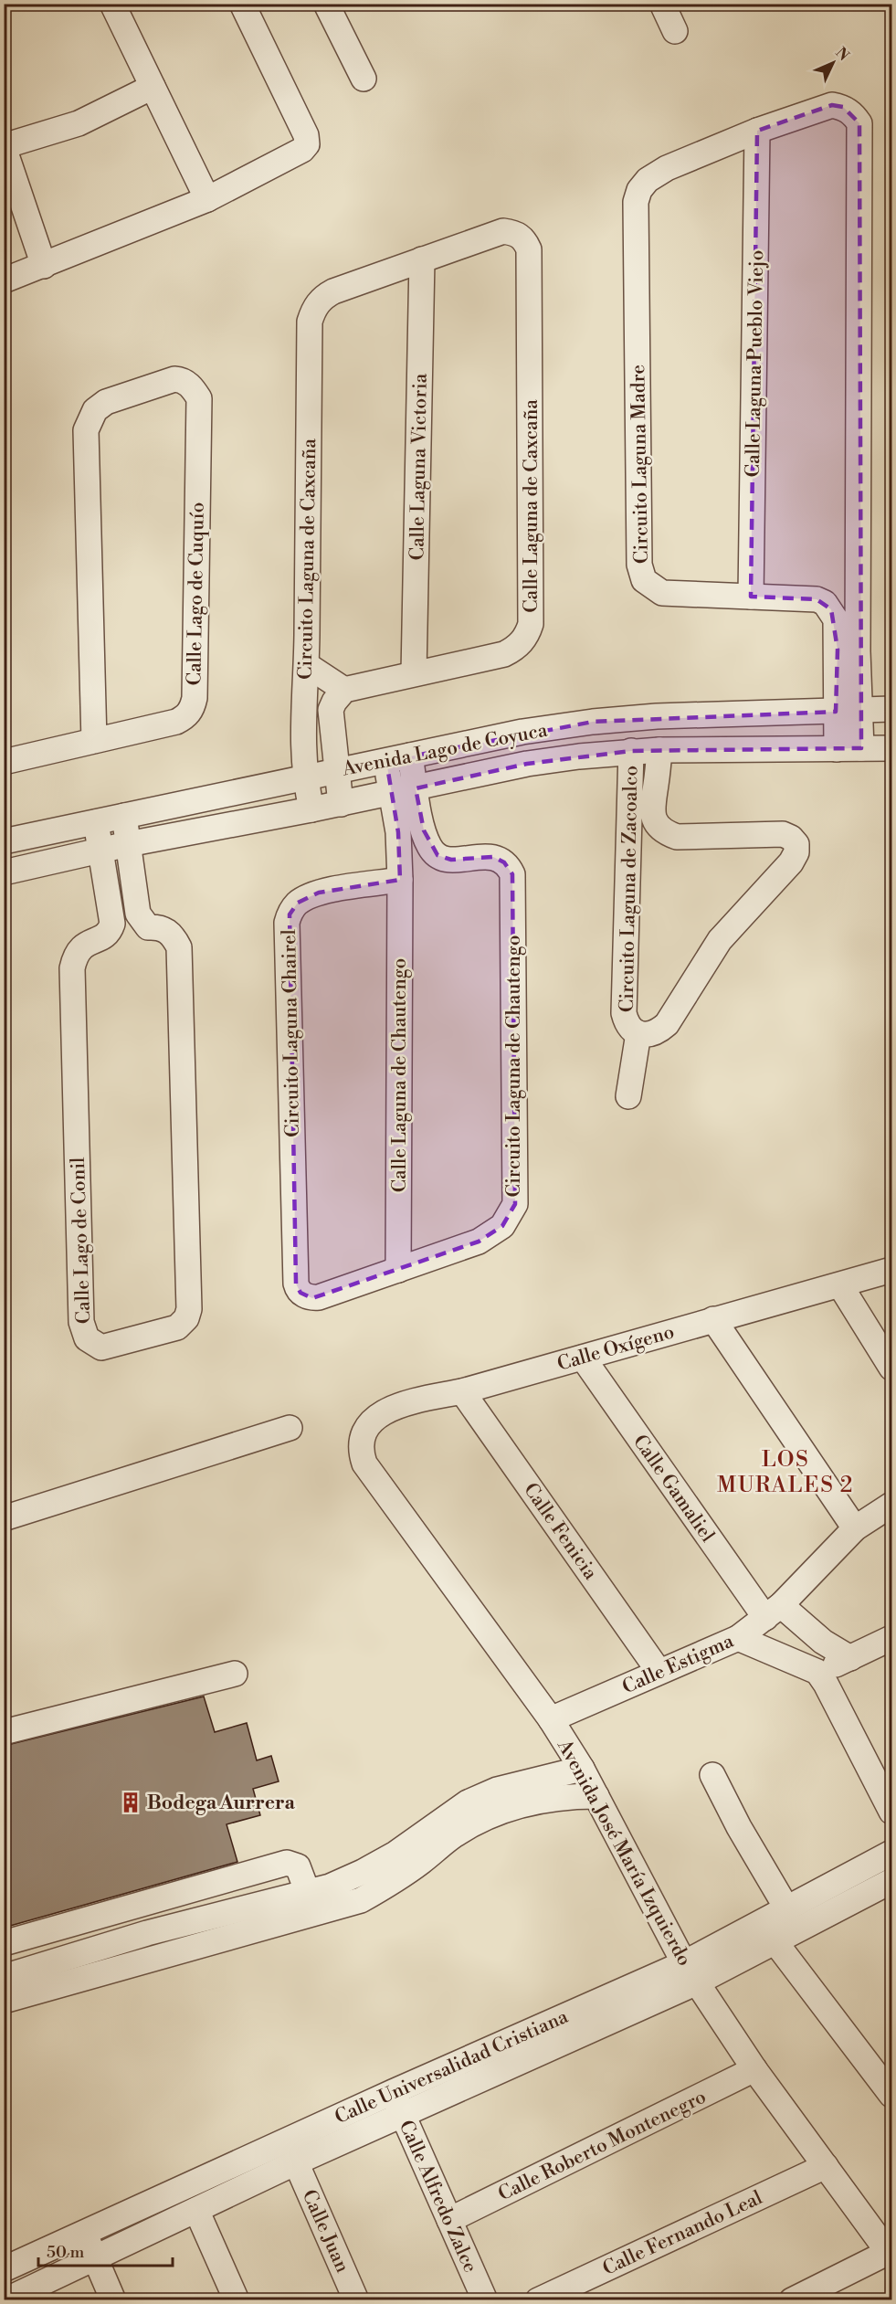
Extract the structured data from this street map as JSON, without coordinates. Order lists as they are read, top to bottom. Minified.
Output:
{"streets":{"street":["Calle Laguna Pueblo Viejo","Circuito Laguna Madre","Calle Laguna Victoria","Calle Laguna de Caxcaña","Circuito Laguna de Caxcaña","Calle Lago de Cuquío","Avenida Lago de Coyuca","Circuito Laguna de Zacoalco","Circuito Laguna Chairel","Circuito Laguna de Chautengo","Calle Laguna de Chautengo","Calle Lago de Conil","Calle Oxígeno","Calle Gamaliel","Calle Fenicia","Calle Estigma","Avenida José María Izquierdo","Calle Universalidad Cristiana","Calle Roberto Montenegro","Calle Alfredo Zalce","Calle Juan","Calle Fernando Leal"]},"crossings":[["Calle Laguna Pueblo Viejo","Circuito Laguna Madre"],["Circuito Laguna Madre","Avenida Lago de Coyuca"],["Calle Laguna Victoria","Calle Laguna de Caxcaña"],["Calle Laguna Victoria","Circuito Laguna de Caxcaña"],["Calle Laguna de Caxcaña","Circuito Laguna de Caxcaña"],["Circuito Laguna de Caxcaña","Avenida Lago de Coyuca"],["Avenida Lago de Coyuca","Circuito Laguna de Zacoalco"],["Avenida Lago de Coyuca","Circuito Laguna de Chautengo"],["Avenida Lago de Coyuca","Calle Lago de Conil"],["Circuito Laguna Chairel","Circuito Laguna de Chautengo"],["Circuito Laguna Chairel","Calle Laguna de Chautengo"],["Circuito Laguna de Chautengo","Calle Laguna de Chautengo"],["Calle Oxígeno","Calle Gamaliel"],["Calle Oxígeno","Calle Fenicia"],["Calle Oxígeno","Avenida José María Izquierdo"],["Calle Gamaliel","Calle Estigma"],["Calle Fenicia","Calle Estigma"],["Calle Estigma","Avenida José María Izquierdo"],["Avenida José María Izquierdo","Calle Universalidad Cristiana"],["Avenida José María Izquierdo","Calle Roberto Montenegro"],["Avenida José María Izquierdo","Calle Fernando Leal"],["Calle Universalidad Cristiana","Calle Alfredo Zalce"],["Calle Universalidad Cristiana","Calle Juan"],["Calle Roberto Montenegro","Calle Alfredo Zalce"]],"districts":["LOS MURALES 2"],"places":{"building":["Bodega Aurrera"]},"scale_bar":"50 m","north":"top right"}
